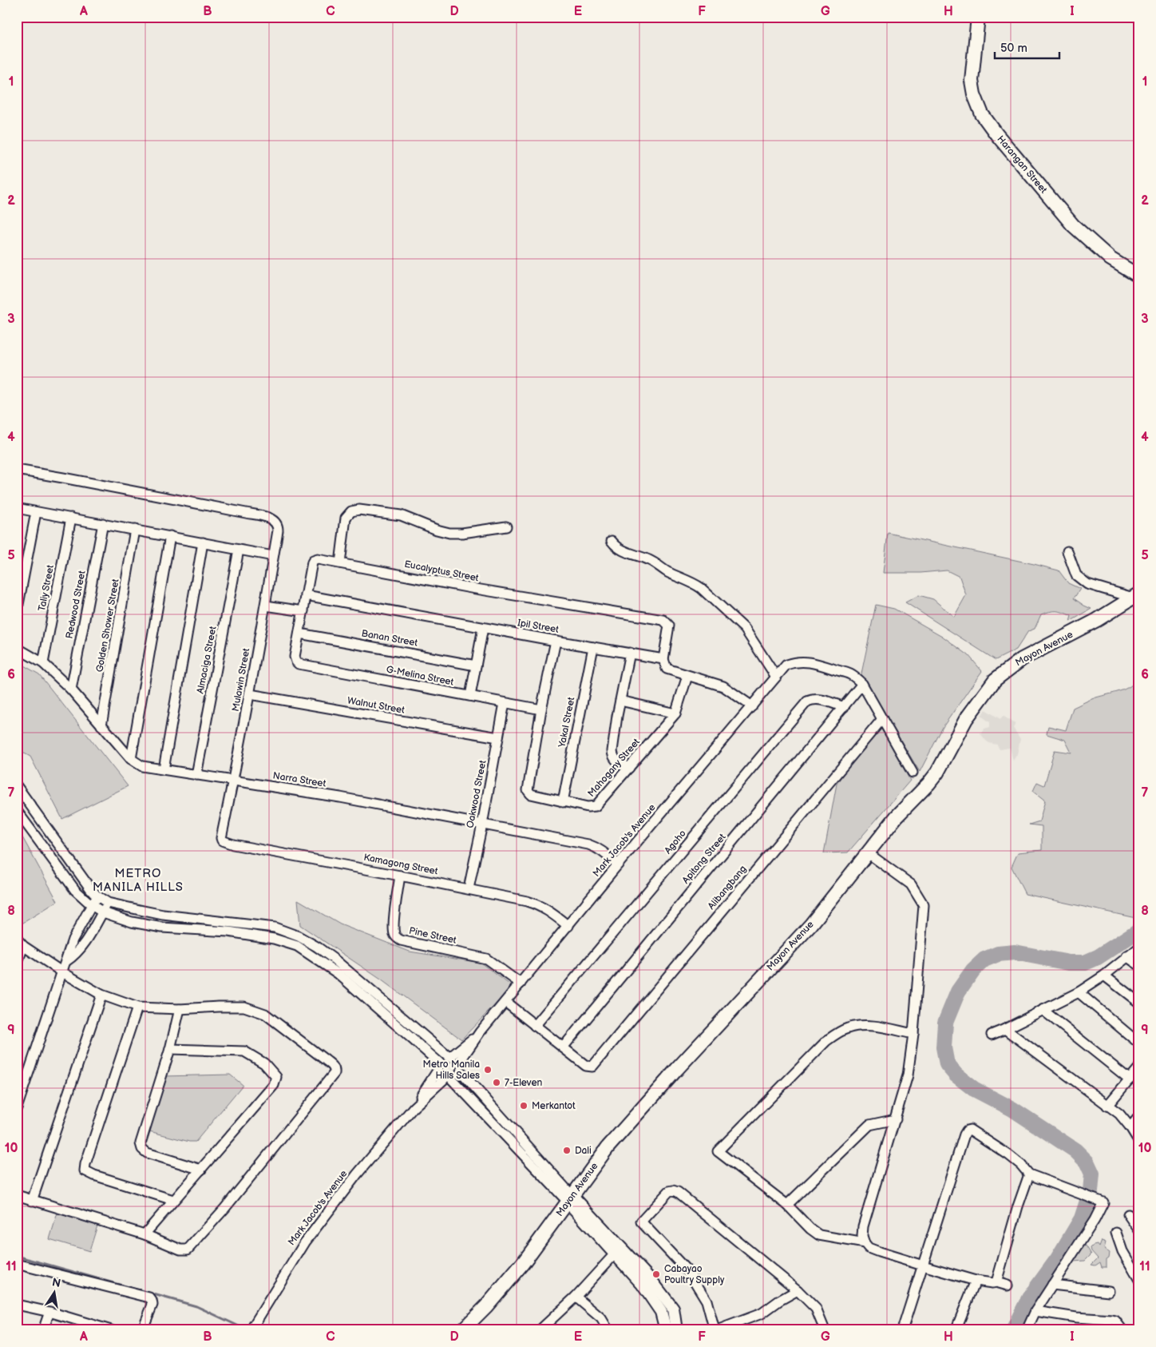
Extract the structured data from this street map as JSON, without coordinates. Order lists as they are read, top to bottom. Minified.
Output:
{"streets":{"main road":["Harangan Street","Mayon Avenue"],"street":["Eucalyptus Street","Taliy Street","Redwood Street","Golden Shower Street","Ipil Street","Banan Street","Almaciga Street","G-Melina Street","Mulawin Street","Walnut Street","Yakal Street","Mahogany Street","Narra Street","Oakwood Street","Mark Jacob's Avenue","Agoho","Apitong Street","Kamagong Street","Alibangbang","Pine Street"]},"crossings":[["Eucalyptus Street","Ipil Street"],["Eucalyptus Street","Banan Street"],["Eucalyptus Street","G-Melina Street"],["Taliy Street","Narra Street"],["Redwood Street","Narra Street"],["Golden Shower Street","Narra Street"],["Ipil Street","Yakal Street"],["Ipil Street","Mahogany Street"],["Almaciga Street","Narra Street"],["G-Melina Street","Mahogany Street"],["G-Melina Street","Oakwood Street"],["Mulawin Street","Walnut Street"],["Mulawin Street","Narra Street"],["Mulawin Street","Kamagong Street"],["Walnut Street","Oakwood Street"],["Yakal Street","Mahogany Street"],["Narra Street","Oakwood Street"],["Narra Street","Mark Jacob's Avenue"],["Oakwood Street","Kamagong Street"],["Mark Jacob's Avenue","Apitong Street"],["Mark Jacob's Avenue","Kamagong Street"],["Mark Jacob's Avenue","Pine Street"],["Agoho","Apitong Street"],["Apitong Street","Alibangbang"],["Kamagong Street","Pine Street"]],"districts":["METRO MANILA HILLS"],"places":["Metro Manila Hills Sales","7-Eleven","Merkantot","Dali","Cabayao Poultry Supply"],"scale_bar":"50 m","north":"top","grid":{"columns":["A","B","C","D","E","F","G","H","I"],"rows":["1","2","3","4","5","6","7","8","9","10","11"]}}
